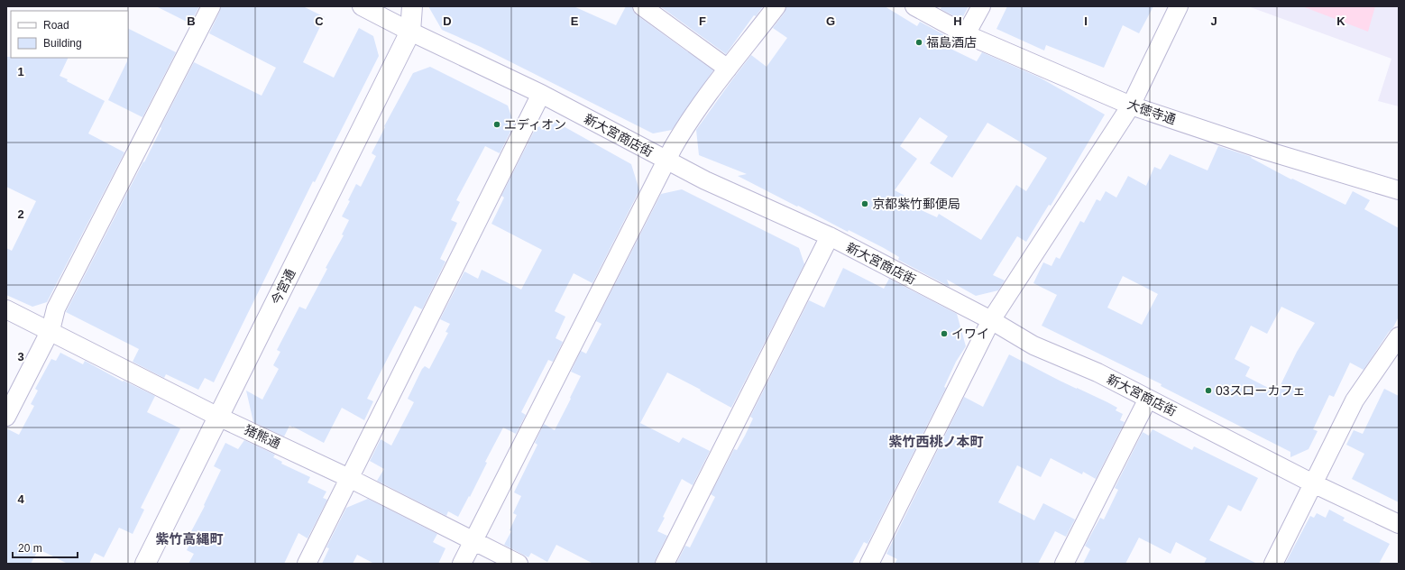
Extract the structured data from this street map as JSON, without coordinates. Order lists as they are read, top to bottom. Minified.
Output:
{"streets":{"street":["大徳寺通","新大宮商店街","今宮通","猪熊通"]},"crossings":[["新大宮商店街","今宮通"],["今宮通","猪熊通"]],"districts":["紫竹西桃ノ本町","紫竹高縄町"],"places":["福島酒店","エディオン","京都紫竹郵便局","イワイ","03スローカフェ"],"legend":["Road","Building"],"scale_bar":"20 m","grid":{"columns":["B","C","D","E","F","G","H","I","J","K"],"rows":["1","2","3","4"]}}
